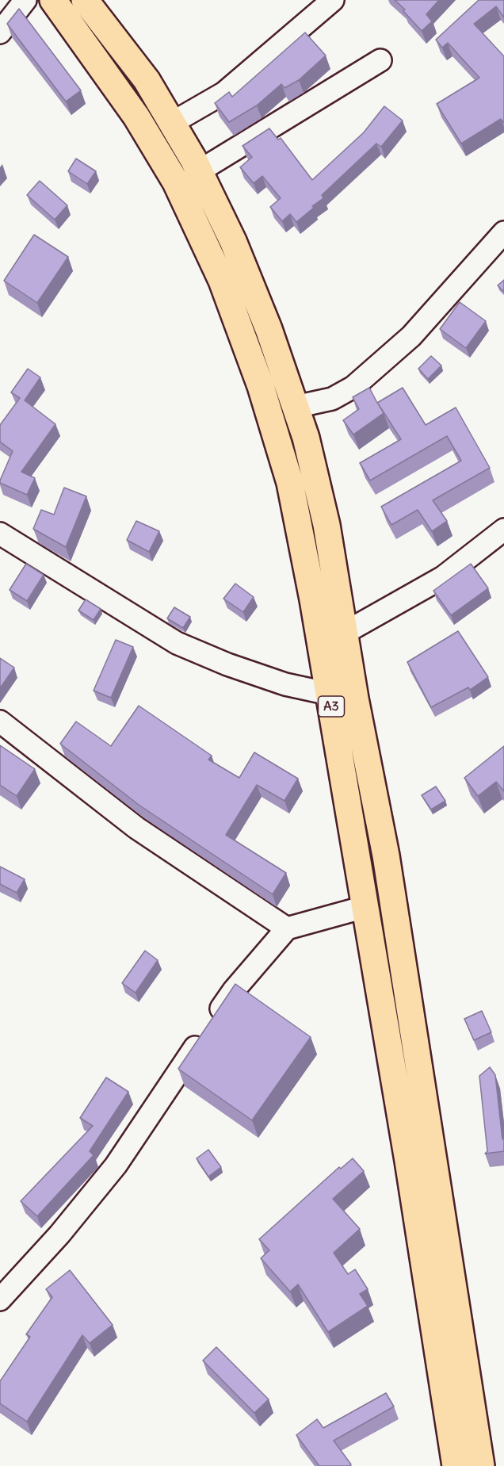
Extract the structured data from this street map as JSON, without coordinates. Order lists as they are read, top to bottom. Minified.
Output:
{"streets":{"highway":["A3"]}}
